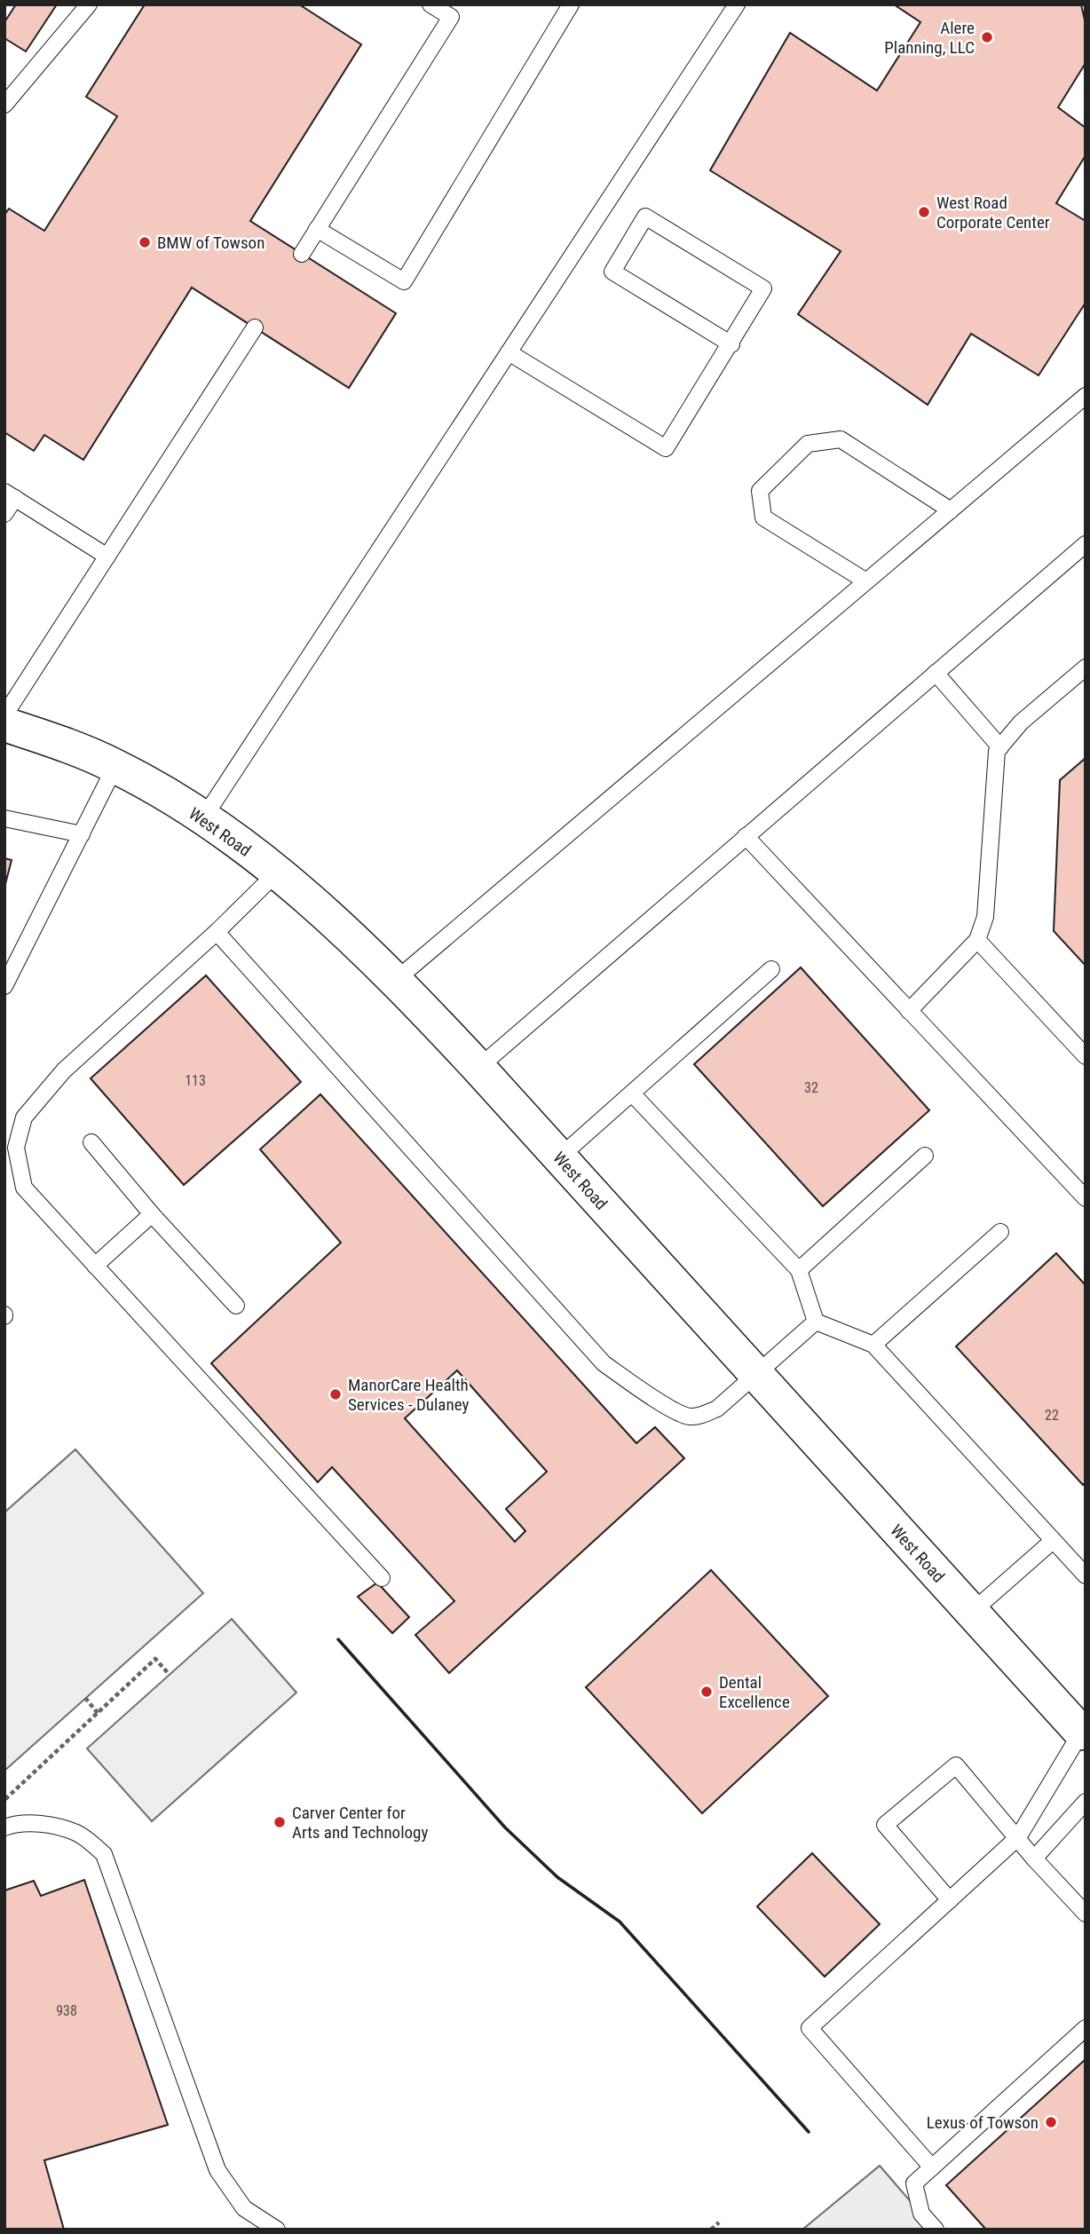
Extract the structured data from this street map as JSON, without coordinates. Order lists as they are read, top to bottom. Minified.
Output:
{"streets":{"street":["West Road"]},"places":["Alere Planning, LLC","West Road Corporate Center","BMW of Towson","ManorCare Health Services - Dulaney","Dental Excellence","Carver Center for Arts and Technology","Lexus of Towson"],"house_numbers":["113","32","22","938"]}
